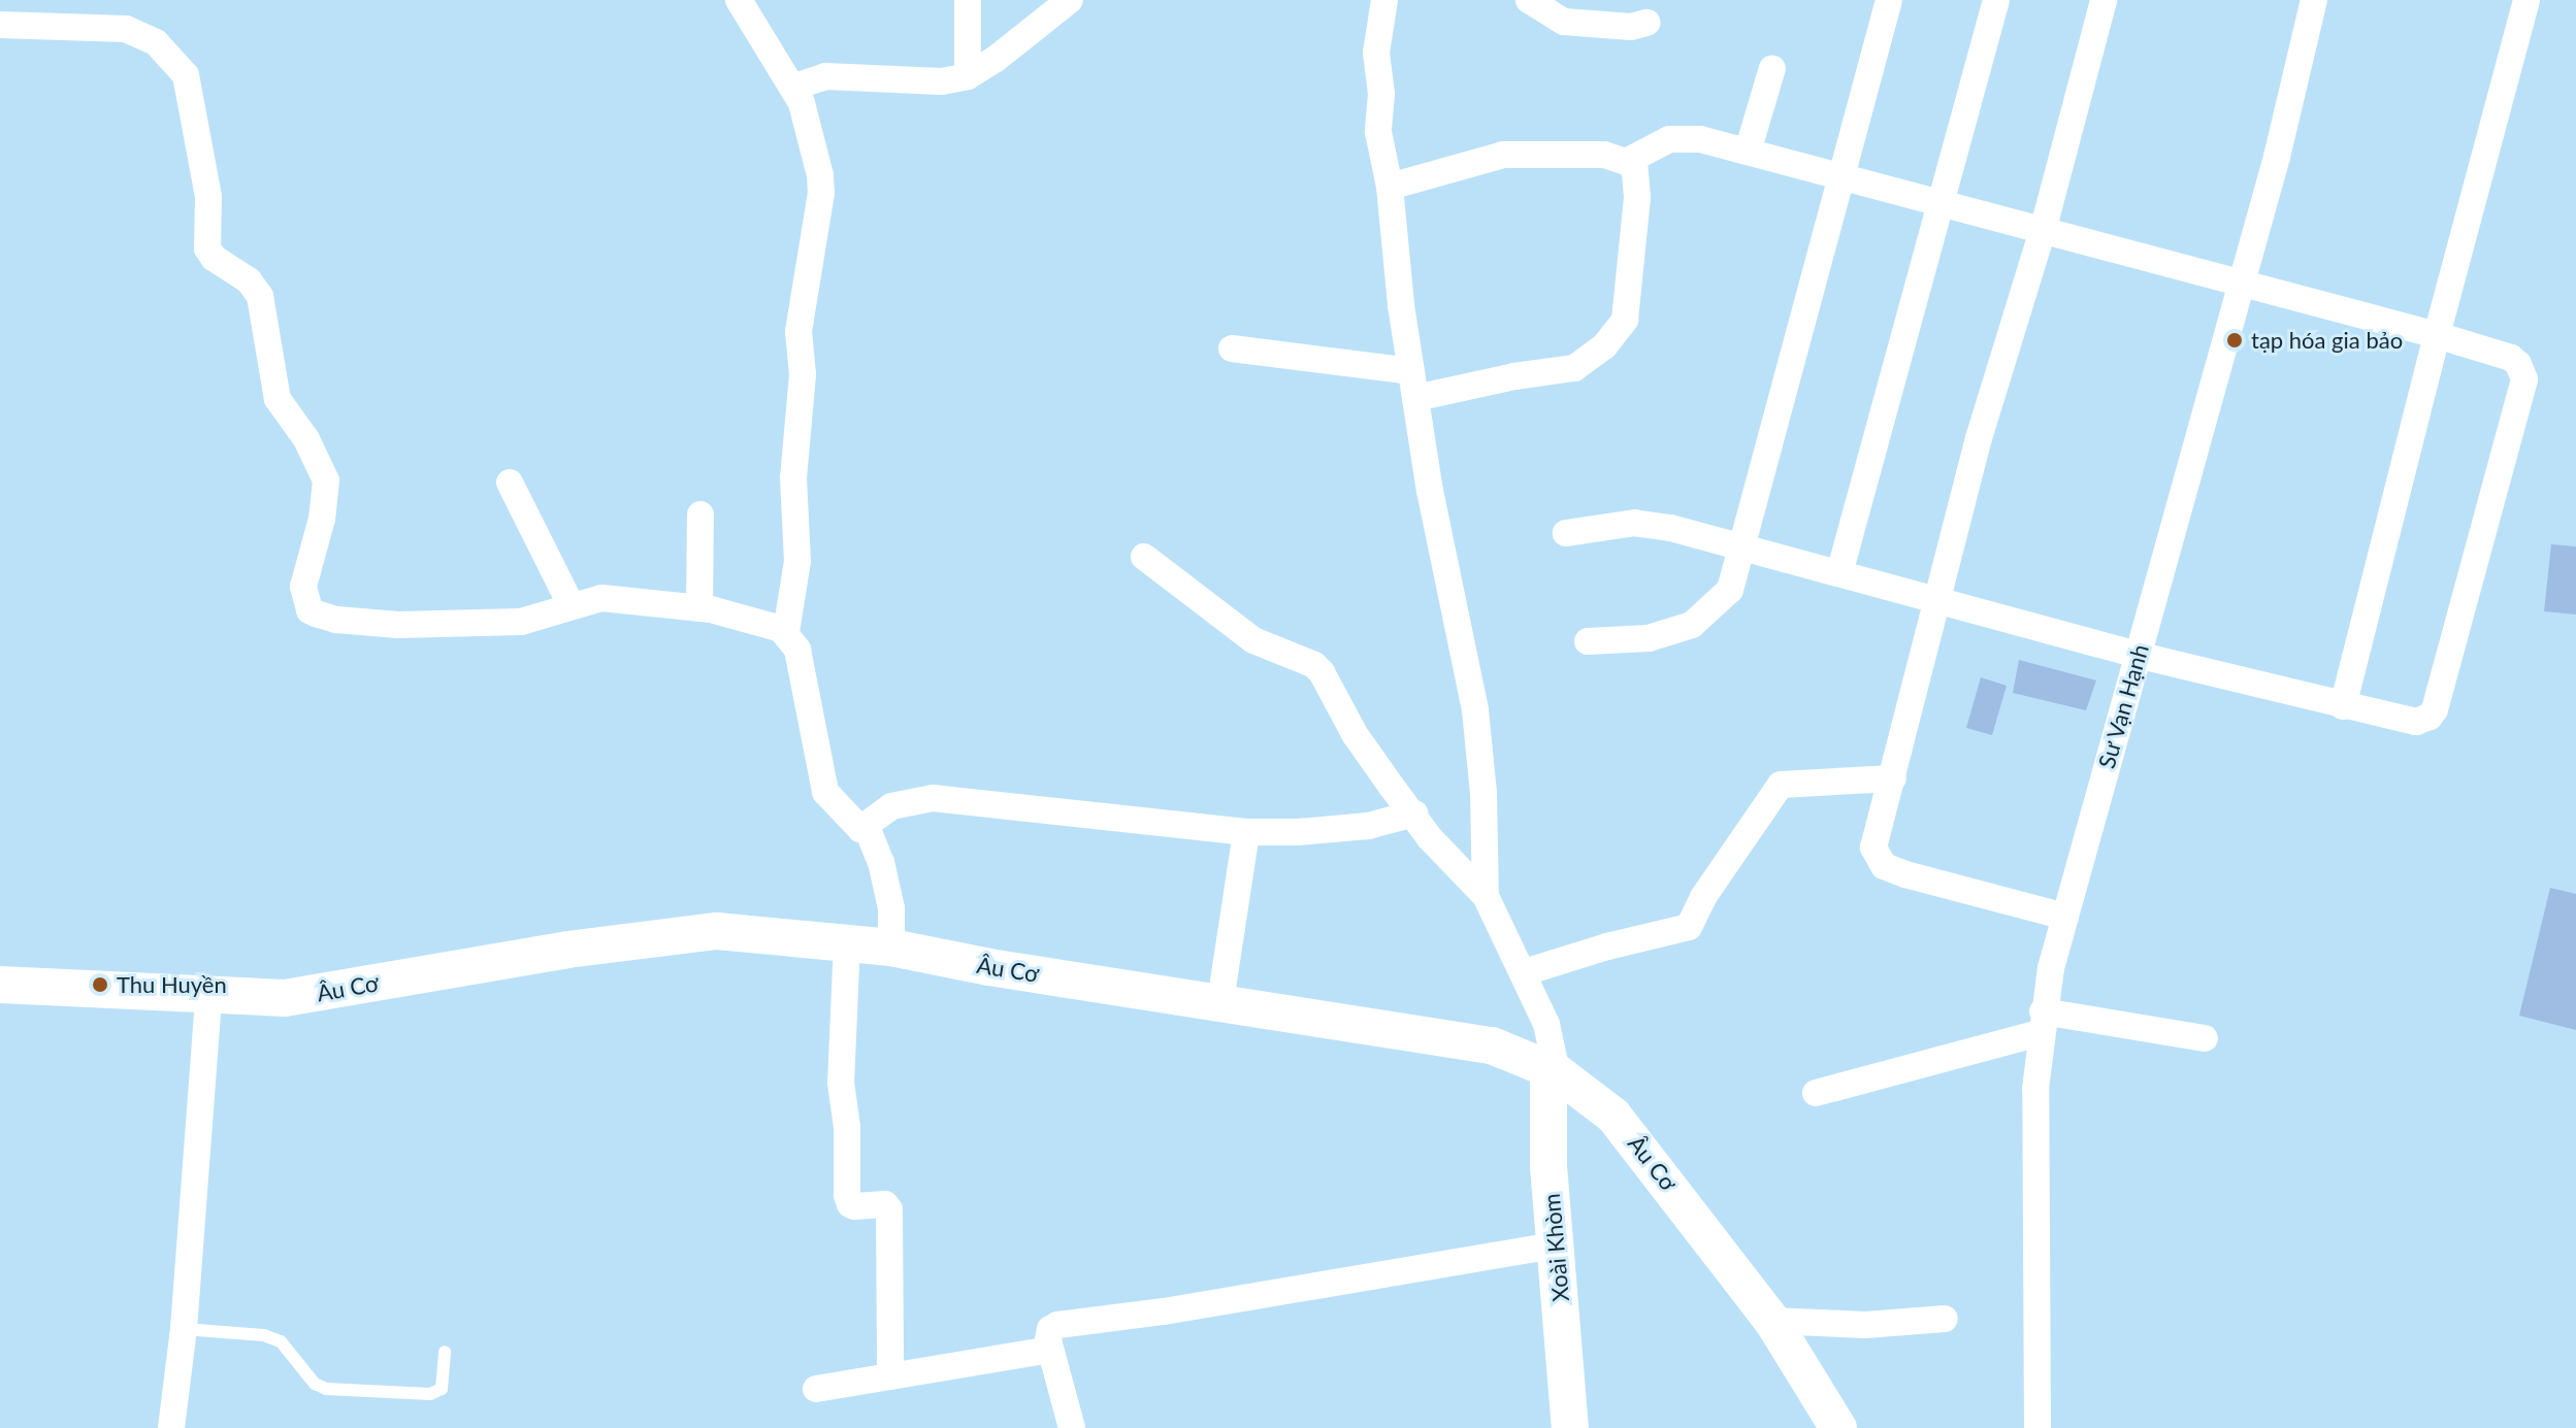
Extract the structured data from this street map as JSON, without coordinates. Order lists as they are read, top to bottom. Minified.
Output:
{"streets":{"main road":["Âu Cơ","Xoài Khòm"],"street":["Sư Vạn Hạnh"]},"crossings":[["Âu Cơ","Xoài Khòm"]],"places":["tạp hóa gia bảo","Thu Huyền"]}
